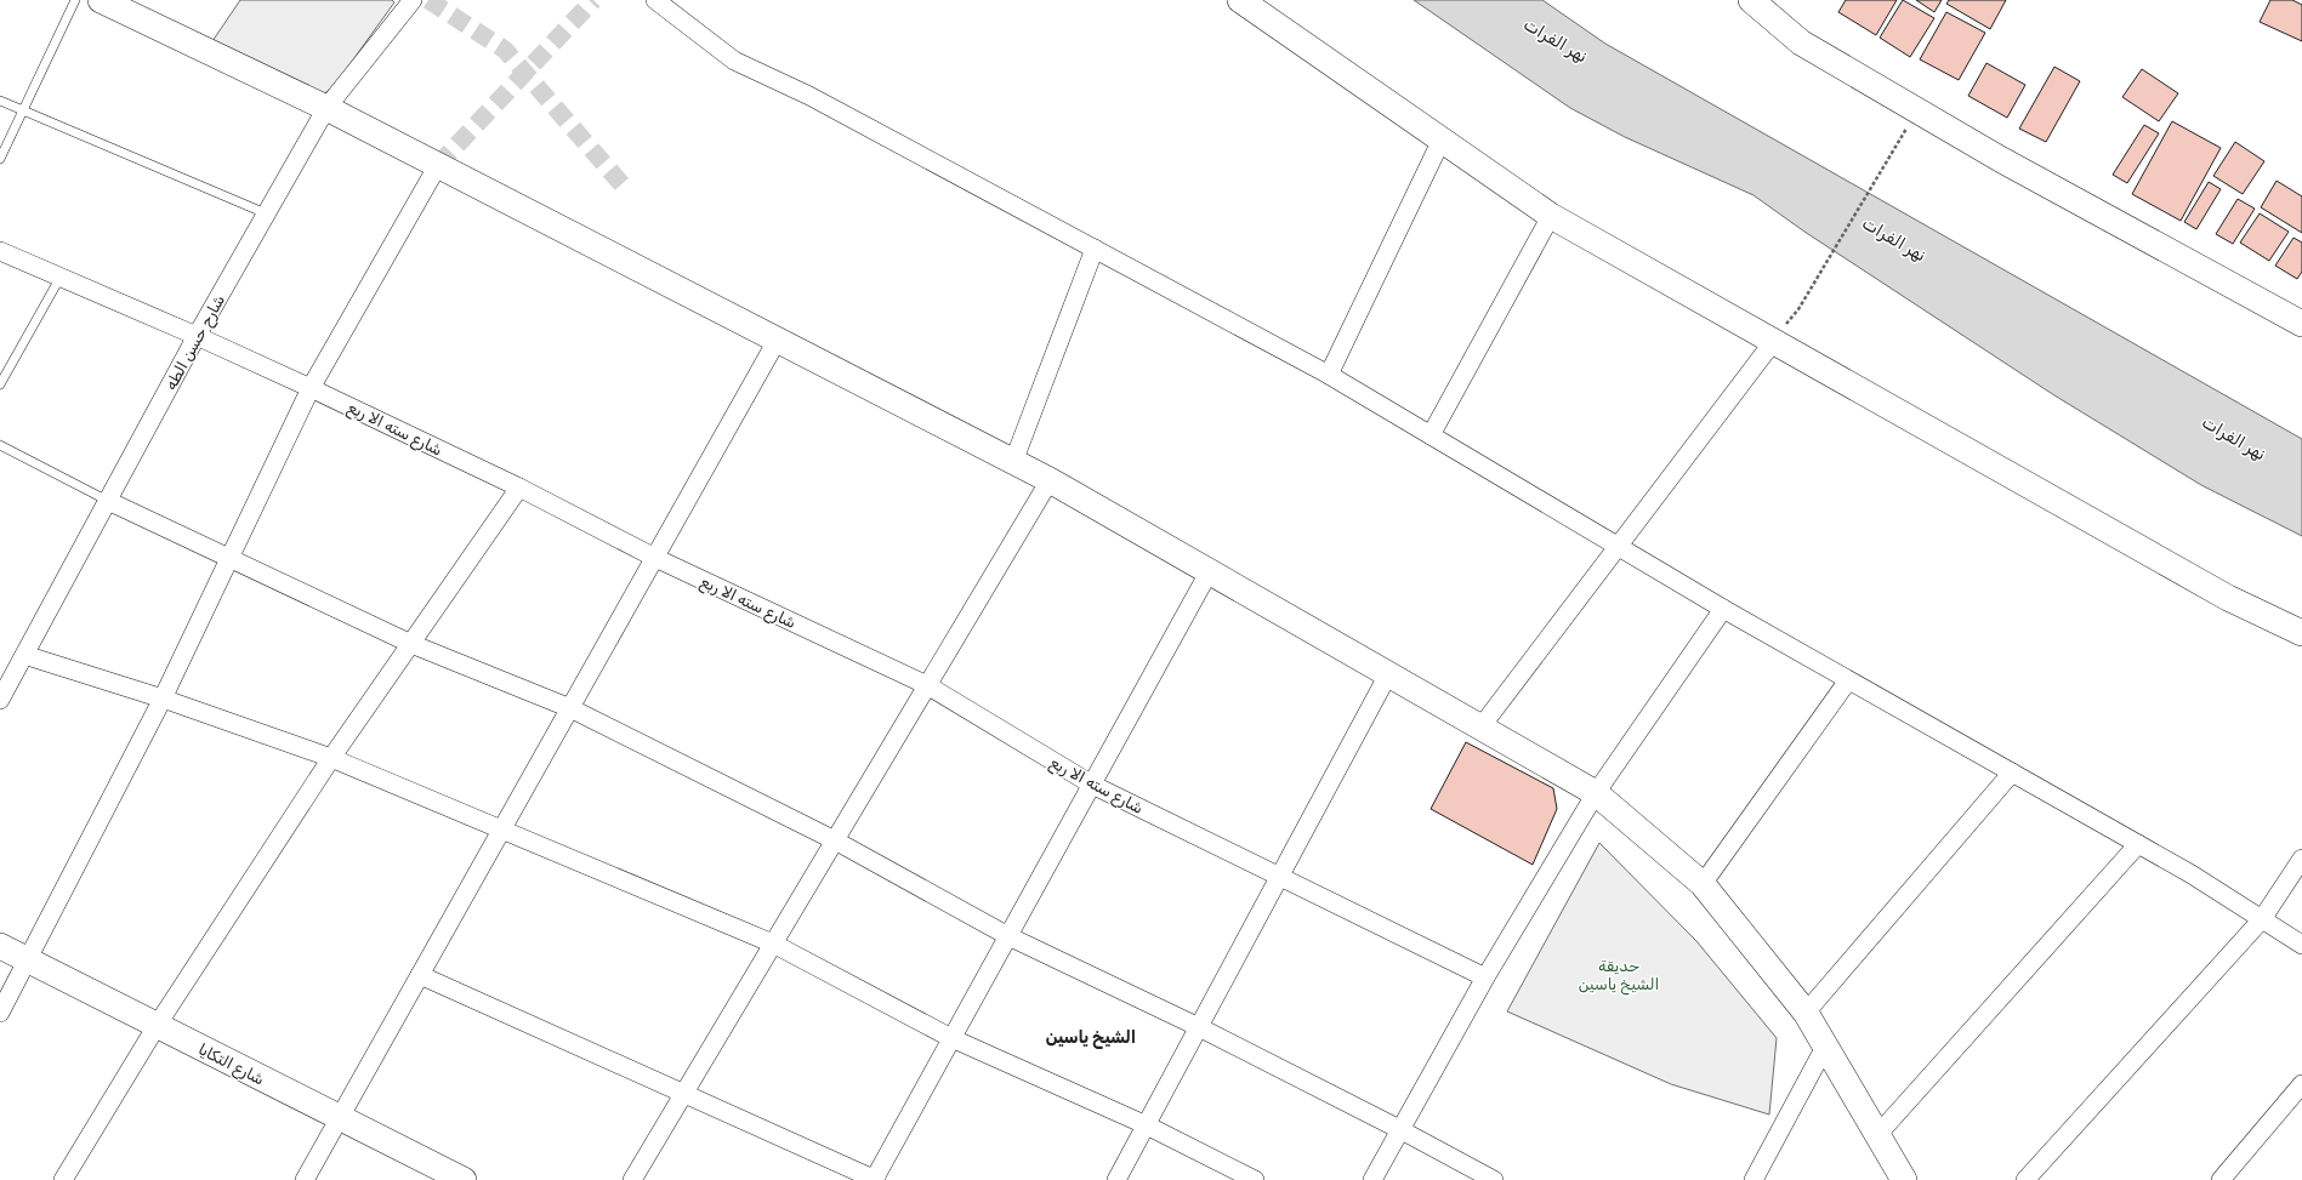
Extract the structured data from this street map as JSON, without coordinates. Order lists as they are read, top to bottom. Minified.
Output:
{"streets":{"street":["شارح حسن الطه","شارع سته الا ربع","شارع التكايا"]},"crossings":[["شارح حسن الطه","شارع سته الا ربع"]],"districts":["الشيخ ياسين"],"water":["نهر الفرات"],"parks":["حديقة الشيخ ياسين"]}
